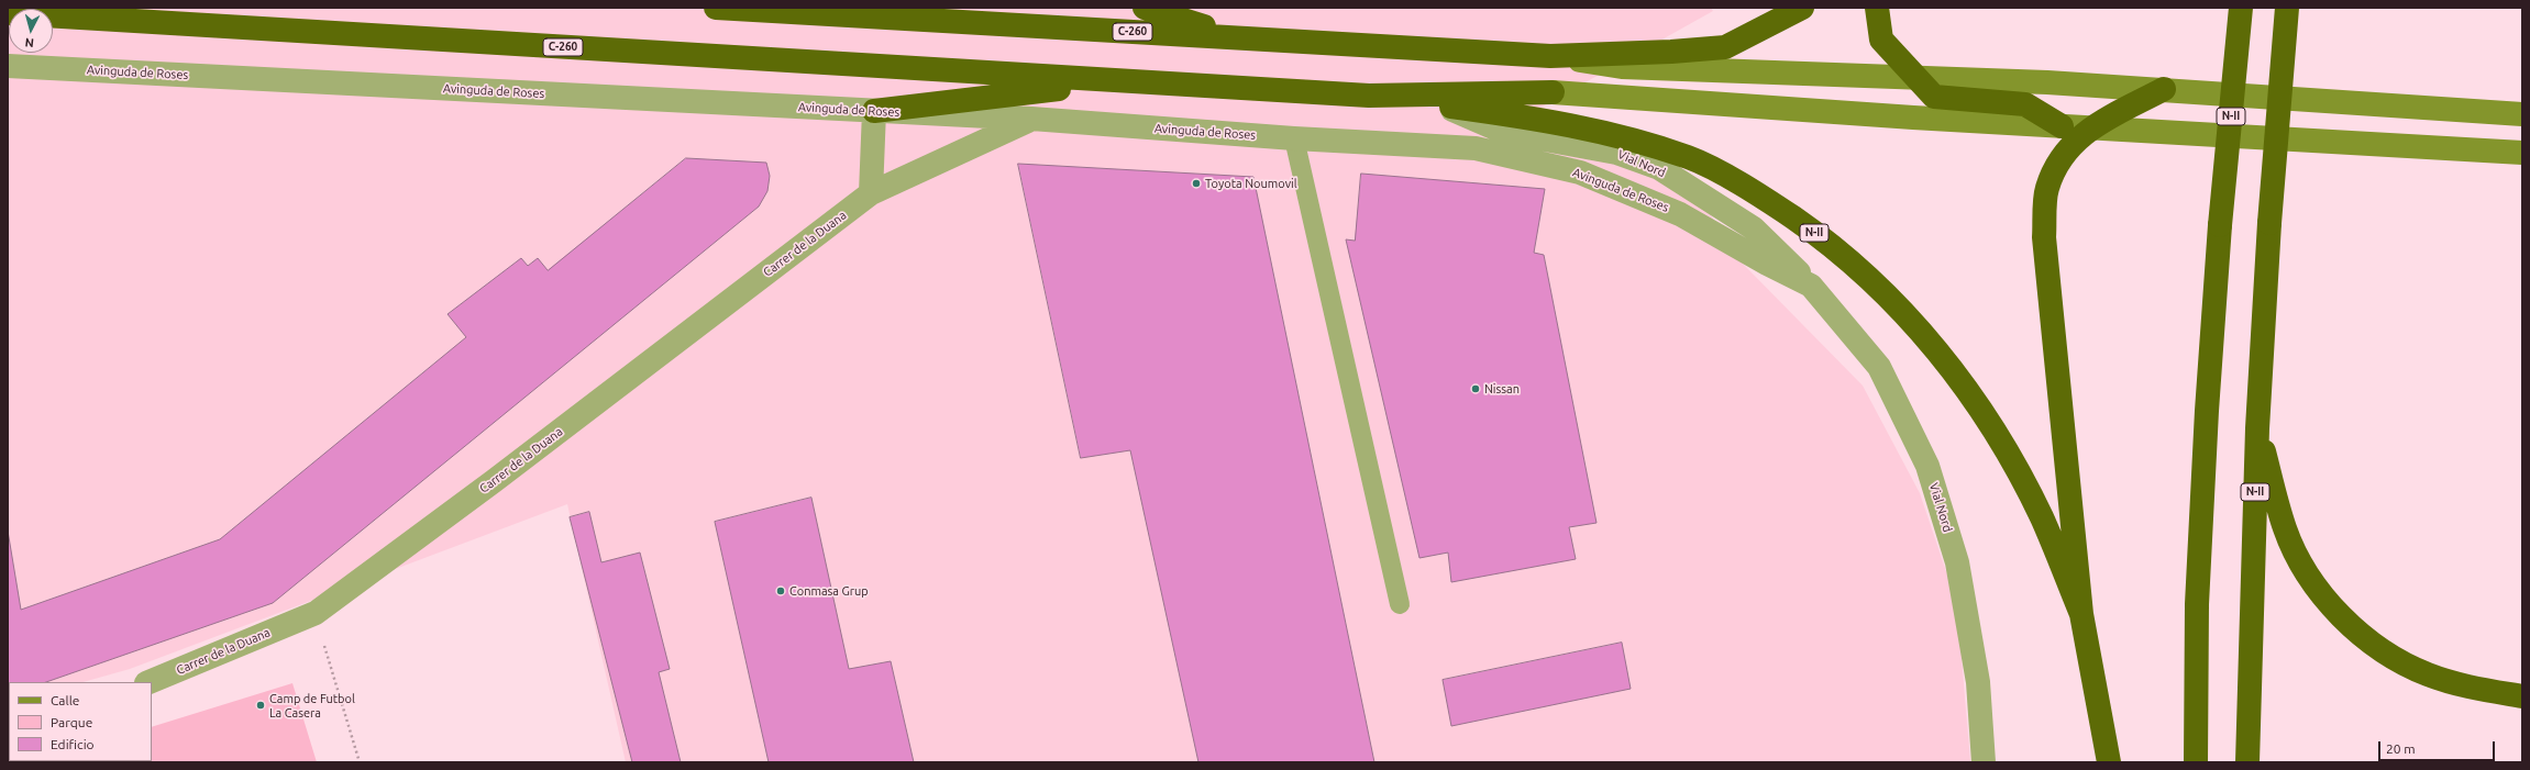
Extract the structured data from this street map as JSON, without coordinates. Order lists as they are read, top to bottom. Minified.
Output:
{"streets":{"highway":["C-260","N-II"],"street":["Avinguda de Roses","Vial Nord","Carrer de la Duana"]},"crossings":[["C-260","N-II"],["Avinguda de Roses","Vial Nord"],["Avinguda de Roses","Carrer de la Duana"],["N-II","Vial Nord"]],"places":["Toyota Noumovil","Nissan","Conmasa Grup","Camp de Futbol La Casera"],"legend":["Calle","Parque","Edificio"],"scale_bar":"20 m","north":"bottom"}
